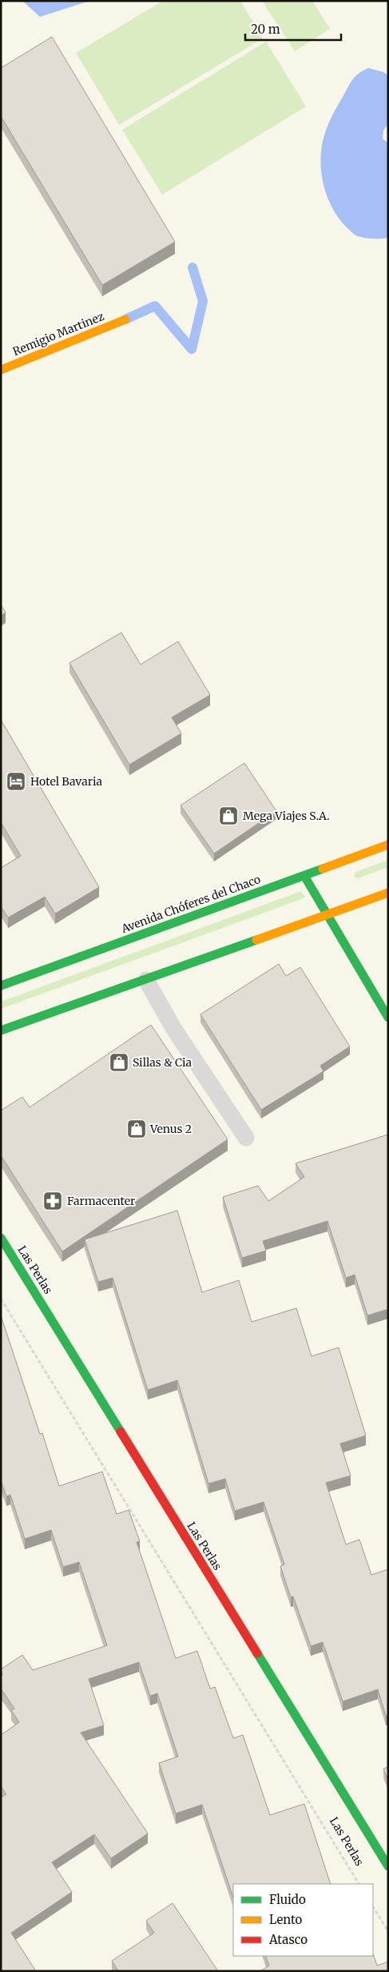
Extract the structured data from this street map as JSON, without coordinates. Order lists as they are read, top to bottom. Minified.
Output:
{"streets":{"street":["Remigio Martinez","Avenida Chóferes del Chaco","Las Perlas"]},"places":{"hotel":["Hotel Bavaria"],"shop":["Mega Viajes S.A.","Sillas & Cia","Venus 2"],"pharmacy":["Farmacenter"]},"legend":["Fluido","Lento","Atasco"],"scale_bar":"20 m"}
